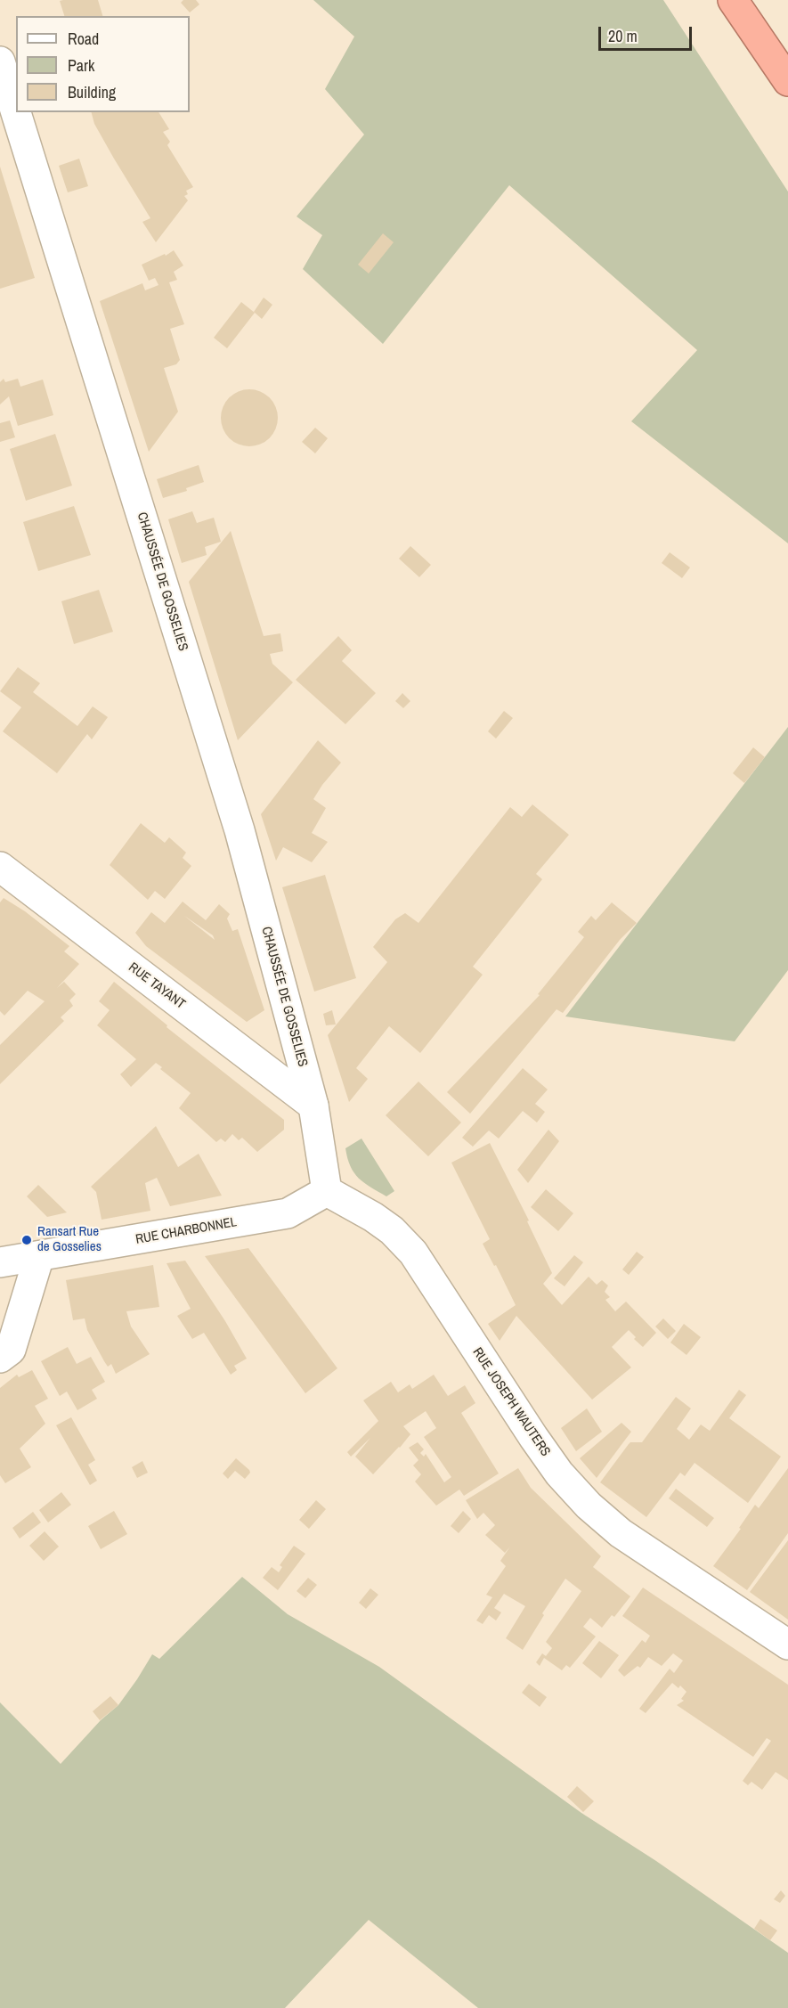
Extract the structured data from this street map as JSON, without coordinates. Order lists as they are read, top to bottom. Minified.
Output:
{"streets":{"street":["CHAUSSÉE DE GOSSELIES","RUE TAYANT","RUE CHARBONNEL","RUE JOSEPH WAUTERS"]},"crossings":[["CHAUSSÉE DE GOSSELIES","RUE TAYANT"],["RUE CHARBONNEL","RUE JOSEPH WAUTERS"]],"places":["Ransart Rue de Gosselies"],"legend":["Road","Park","Building"],"scale_bar":"20 m"}
